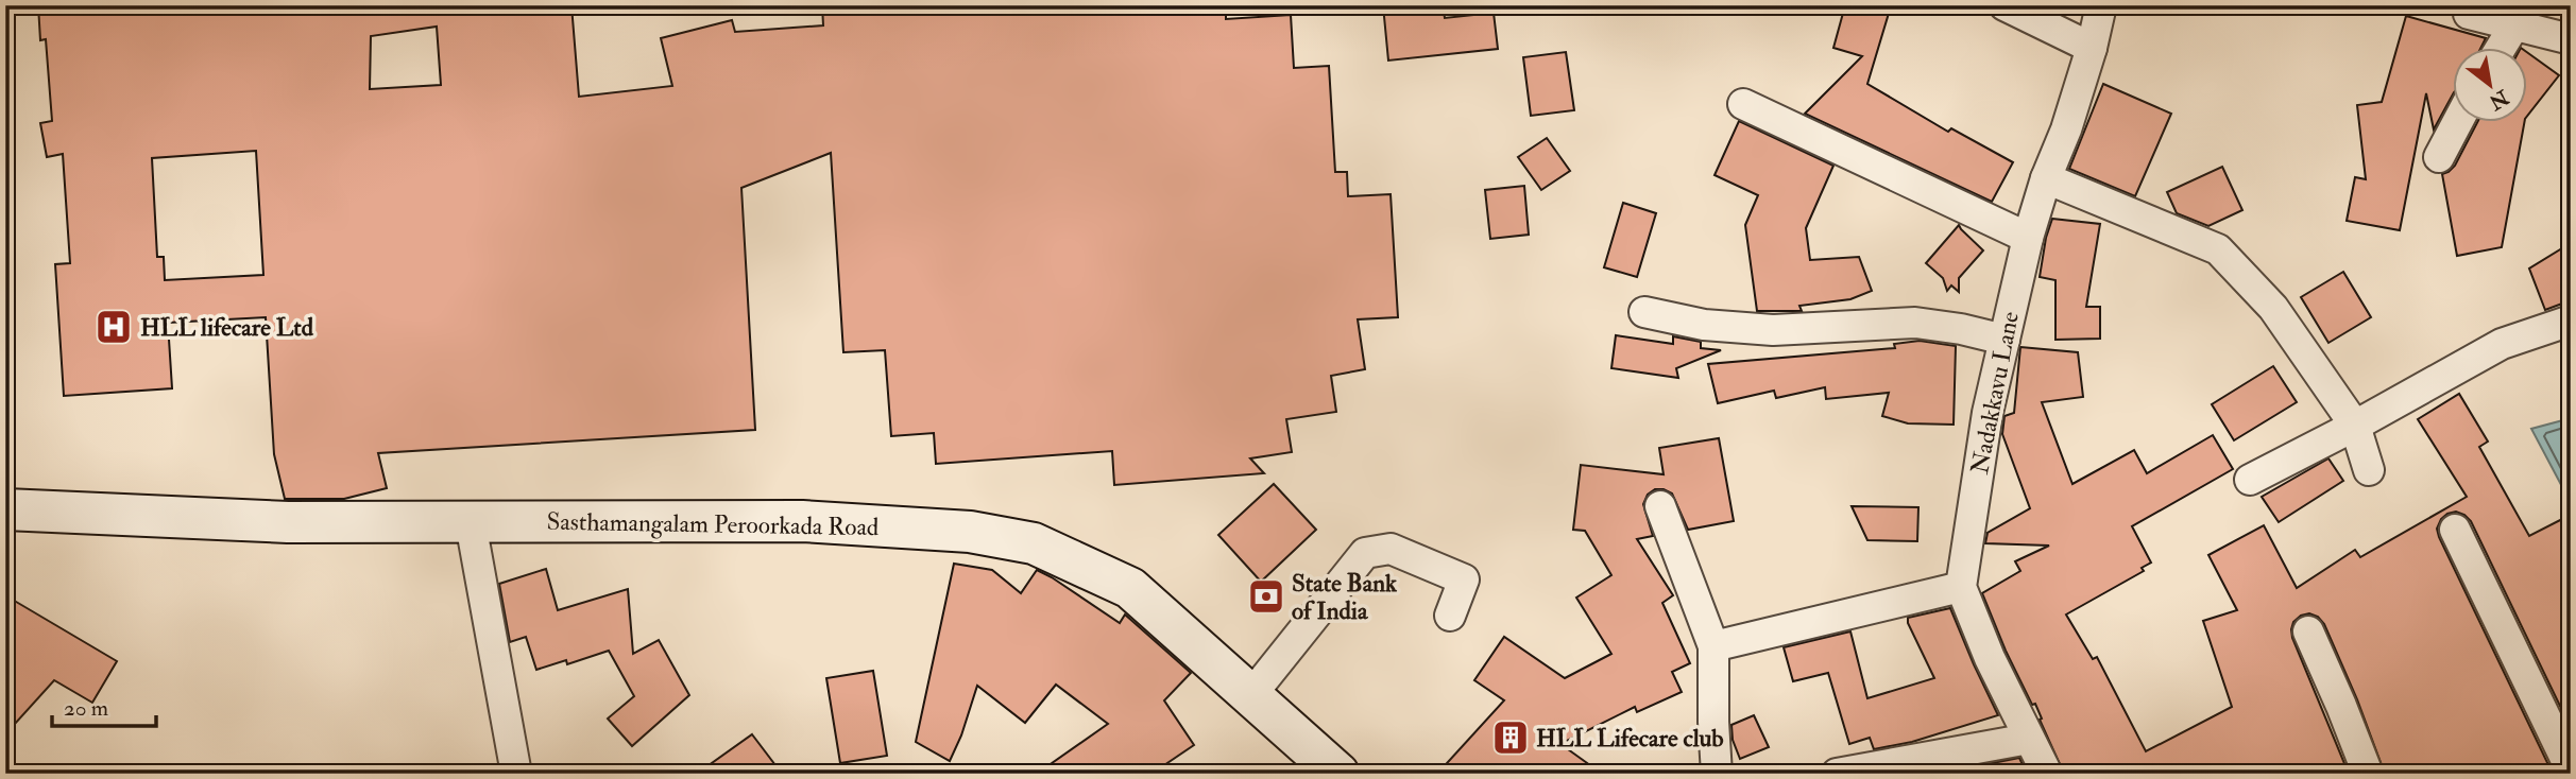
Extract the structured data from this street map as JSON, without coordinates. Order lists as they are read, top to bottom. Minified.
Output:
{"streets":{"street":["Nadakkavu Lane","Sasthamangalam Peroorkada Road"]},"places":{"hospital":["HLL lifecare Ltd"],"bank":["State Bank of India"],"building":["HLL Lifecare club"]},"scale_bar":"20 m","north":"bottom right"}
